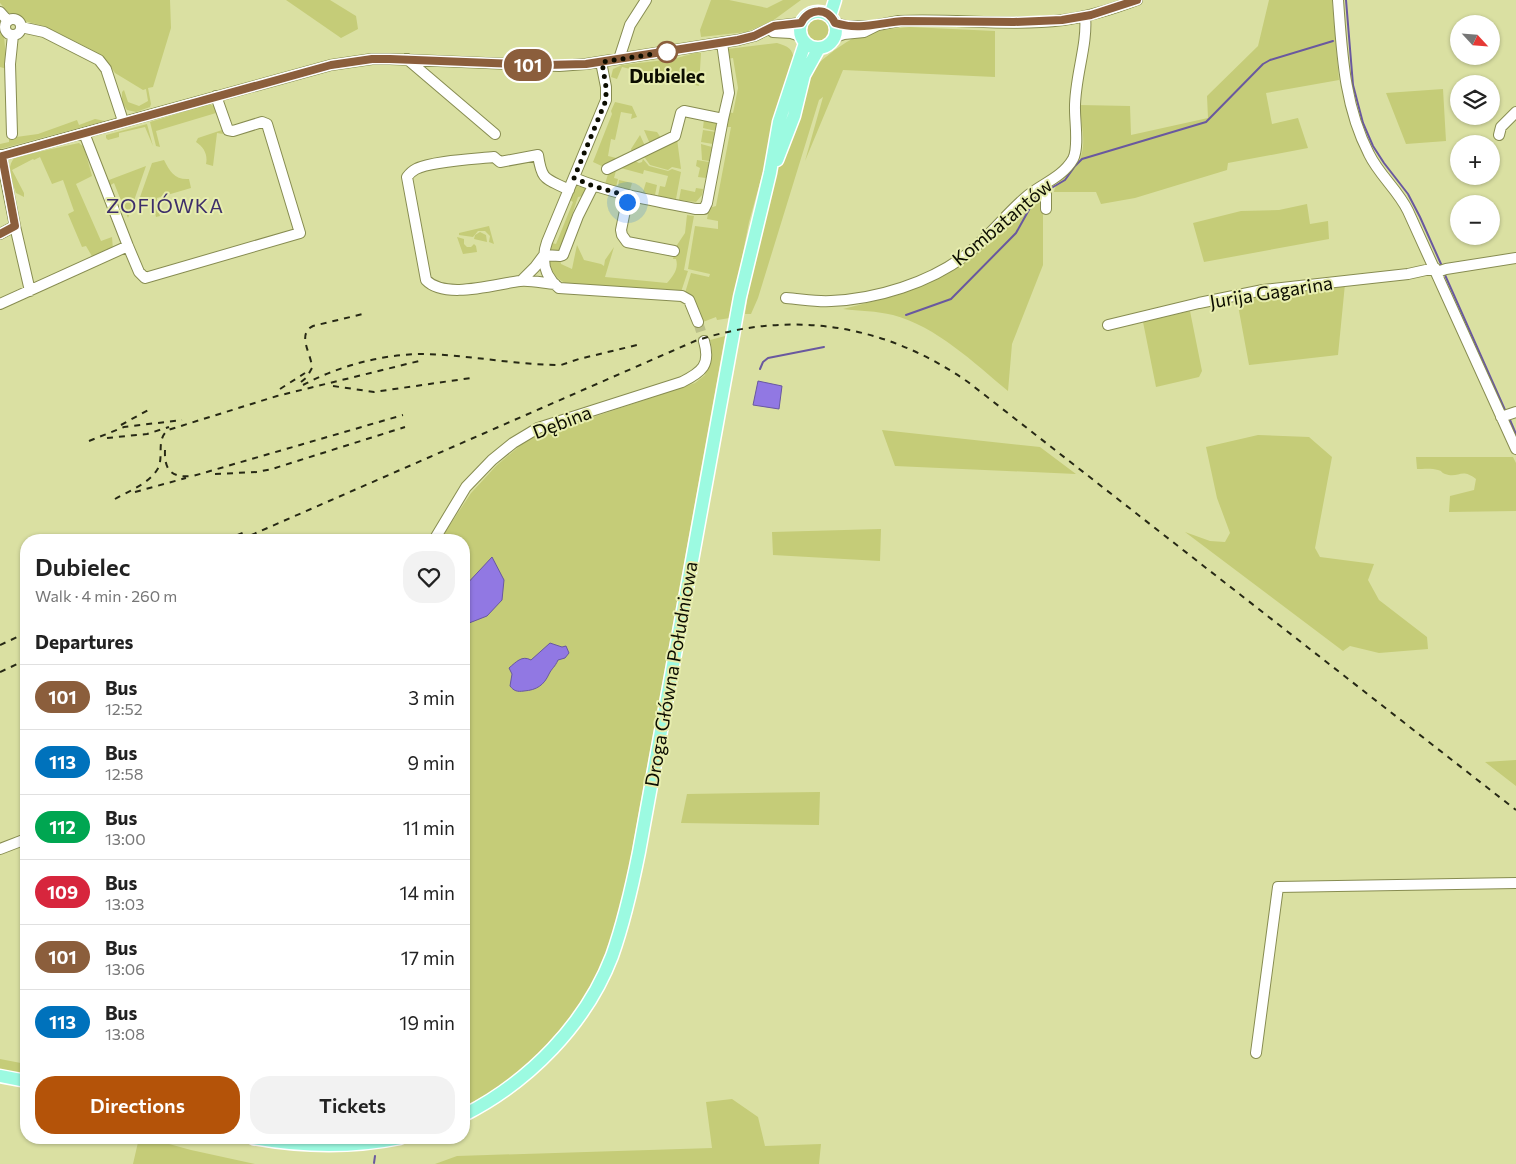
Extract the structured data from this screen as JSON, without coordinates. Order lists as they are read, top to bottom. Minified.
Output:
{"streets":{"main road":["Droga Główna Południowa"],"street":["Kombatantów","Jurija Gagarina","Dębina"]},"districts":["ZOFIÓWKA"],"places":["Dubielec"],"lines":["bus line 101"],"north":"bottom right","page":{"on_map":"101","map_buttons":["+","−"],"heading":[["Dubielec","Walk · 4 min · 260 m"],"Departures"],"list":[{"mark":"101","name":"Bus","note":"12:52","value":"3 min"},{"mark":"113","name":"Bus","note":"12:58","value":"9 min"},{"mark":"112","name":"Bus","note":"13:00","value":"11 min"},{"mark":"109","name":"Bus","note":"13:03","value":"14 min"},{"mark":"101","name":"Bus","note":"13:06","value":"17 min"},{"mark":"113","name":"Bus","note":"13:08","value":"19 min"}],"buttons":["Directions","Tickets"]}}
